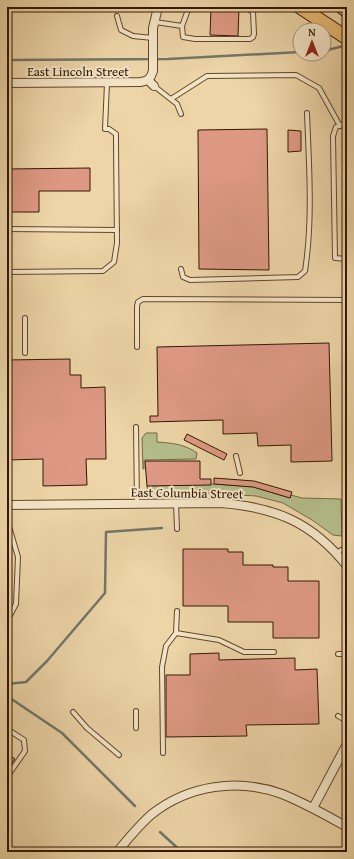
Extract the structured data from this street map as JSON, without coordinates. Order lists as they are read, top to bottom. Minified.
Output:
{"streets":{"street":["East Lincoln Street","East Columbia Street"]},"north":"top"}
